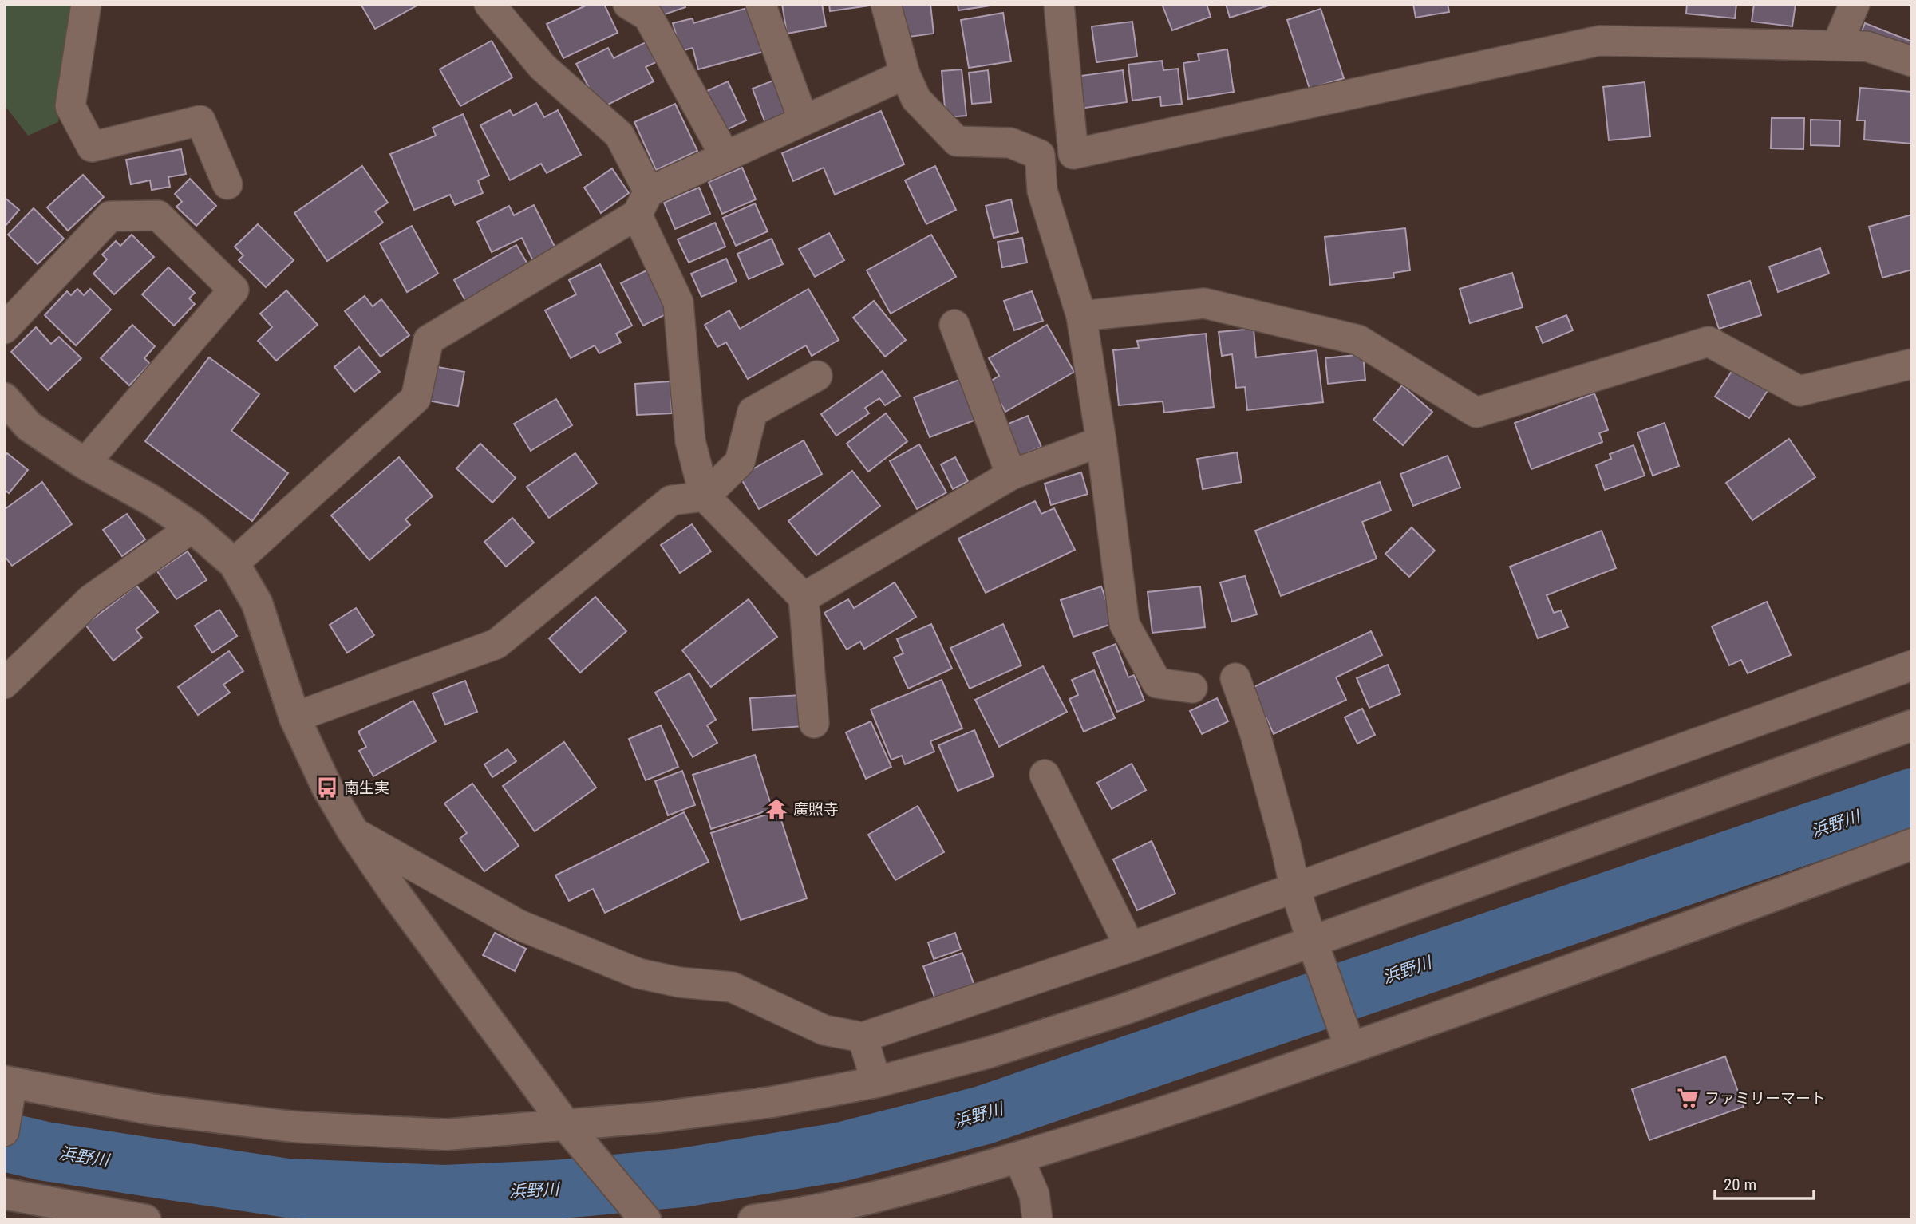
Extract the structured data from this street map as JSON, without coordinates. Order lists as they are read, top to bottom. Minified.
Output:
{"water":["浜野川"],"places":{"bus stop":["南生実"],"temple":["廣照寺"],"supermarket":["ファミリーマート"]},"scale_bar":"20 m"}
